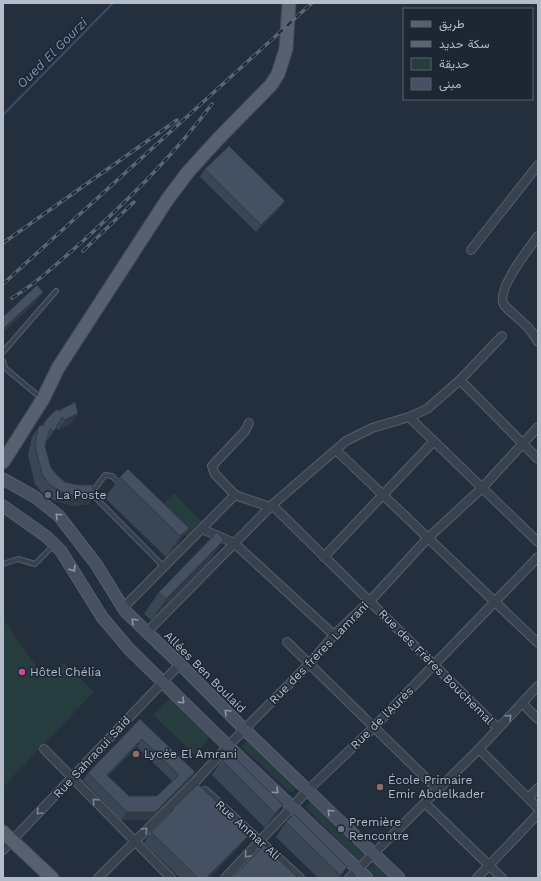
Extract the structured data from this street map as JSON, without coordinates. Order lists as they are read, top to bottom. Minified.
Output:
{"streets":{"main road":["Allées Ben Boulaid"],"street":["Rue des frères Lamrani","Rue des Frères Bouchemal","Rue de l'Aurès","Rue Sahraoui Said","Rue Anmar Ali"]},"crossings":[["Rue des frères Lamrani","Rue des Frères Bouchemal"],["Rue des frères Lamrani","Allées Ben Boulaid"],["Rue des frères Lamrani","Rue Anmar Ali"],["Rue des Frères Bouchemal","Rue de l'Aurès"],["Allées Ben Boulaid","Rue de l'Aurès"],["Allées Ben Boulaid","Rue Sahraoui Said"],["Rue de l'Aurès","Rue Anmar Ali"]],"one_way":["Rue Sahraoui Said"],"water":["Oued El Gourzi"],"places":["La Poste","Hôtel Chélia","Lycée El Amrani","École Primaire Emir Abdelkader","Première Rencontre"],"legend":["طريق","سكة حديد","حديقة","مبنى"]}
